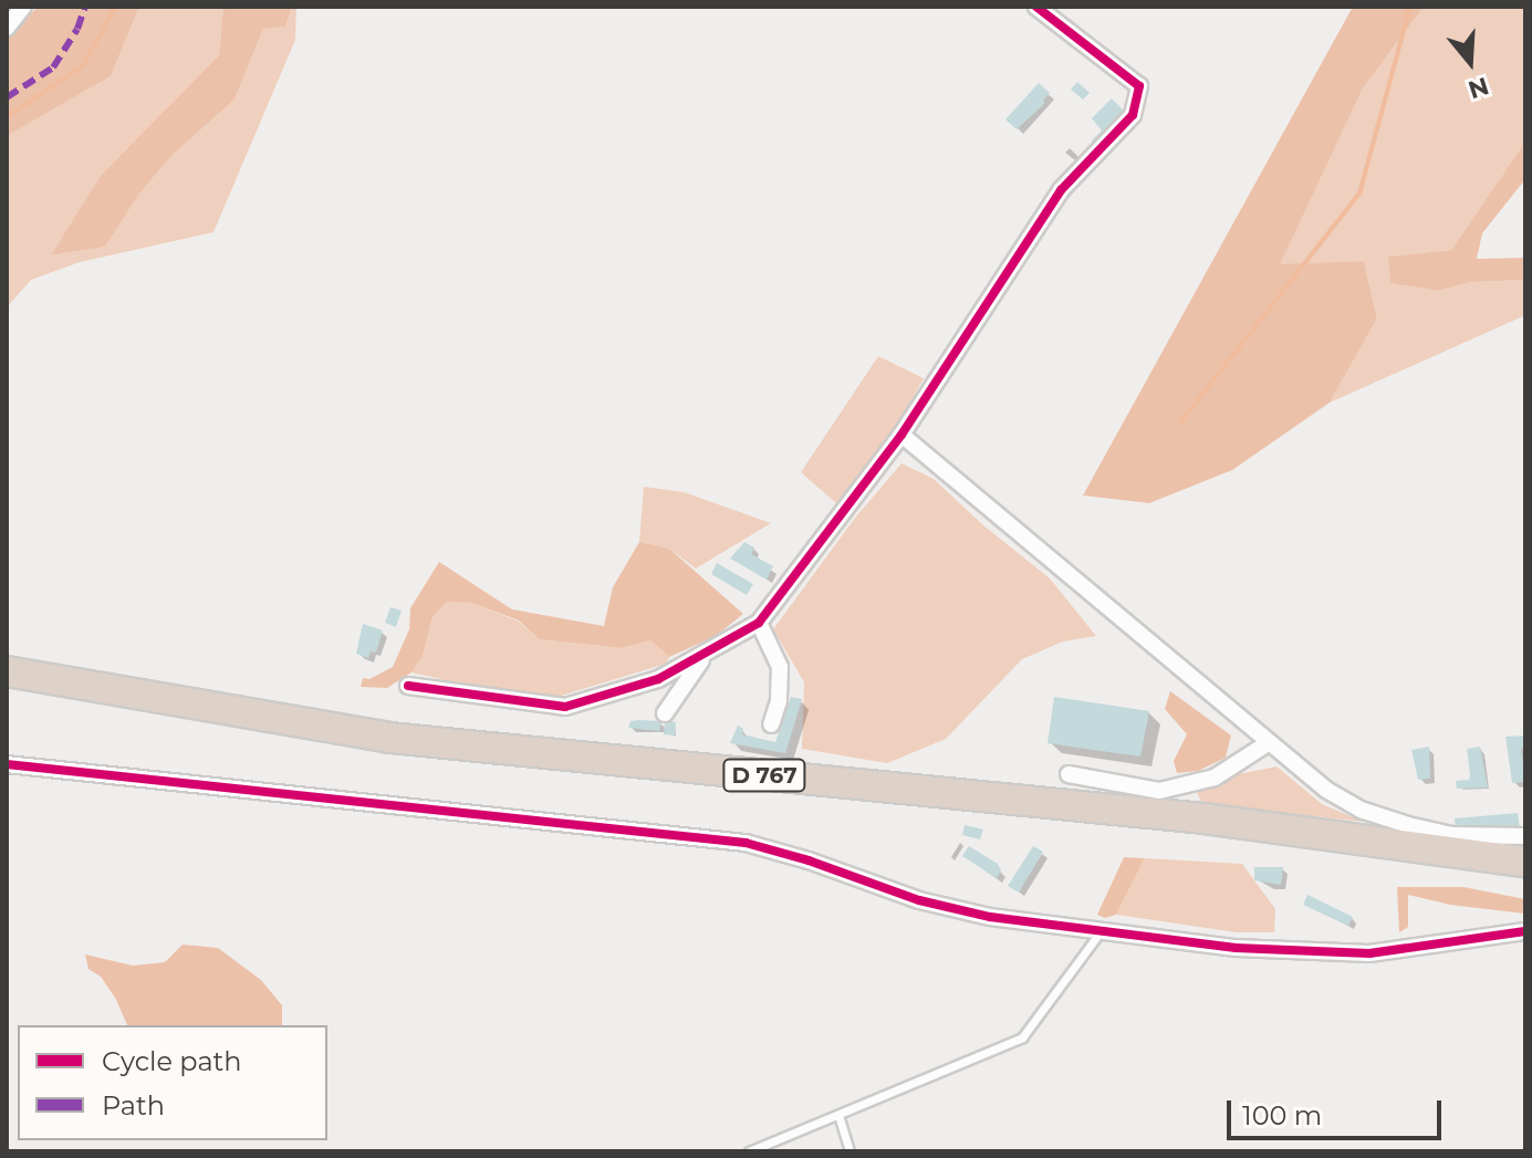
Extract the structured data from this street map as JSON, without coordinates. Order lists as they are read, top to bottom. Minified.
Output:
{"streets":{"highway":["D 767"]},"legend":["Cycle path","Path"],"scale_bar":"100 m","north":"bottom"}
